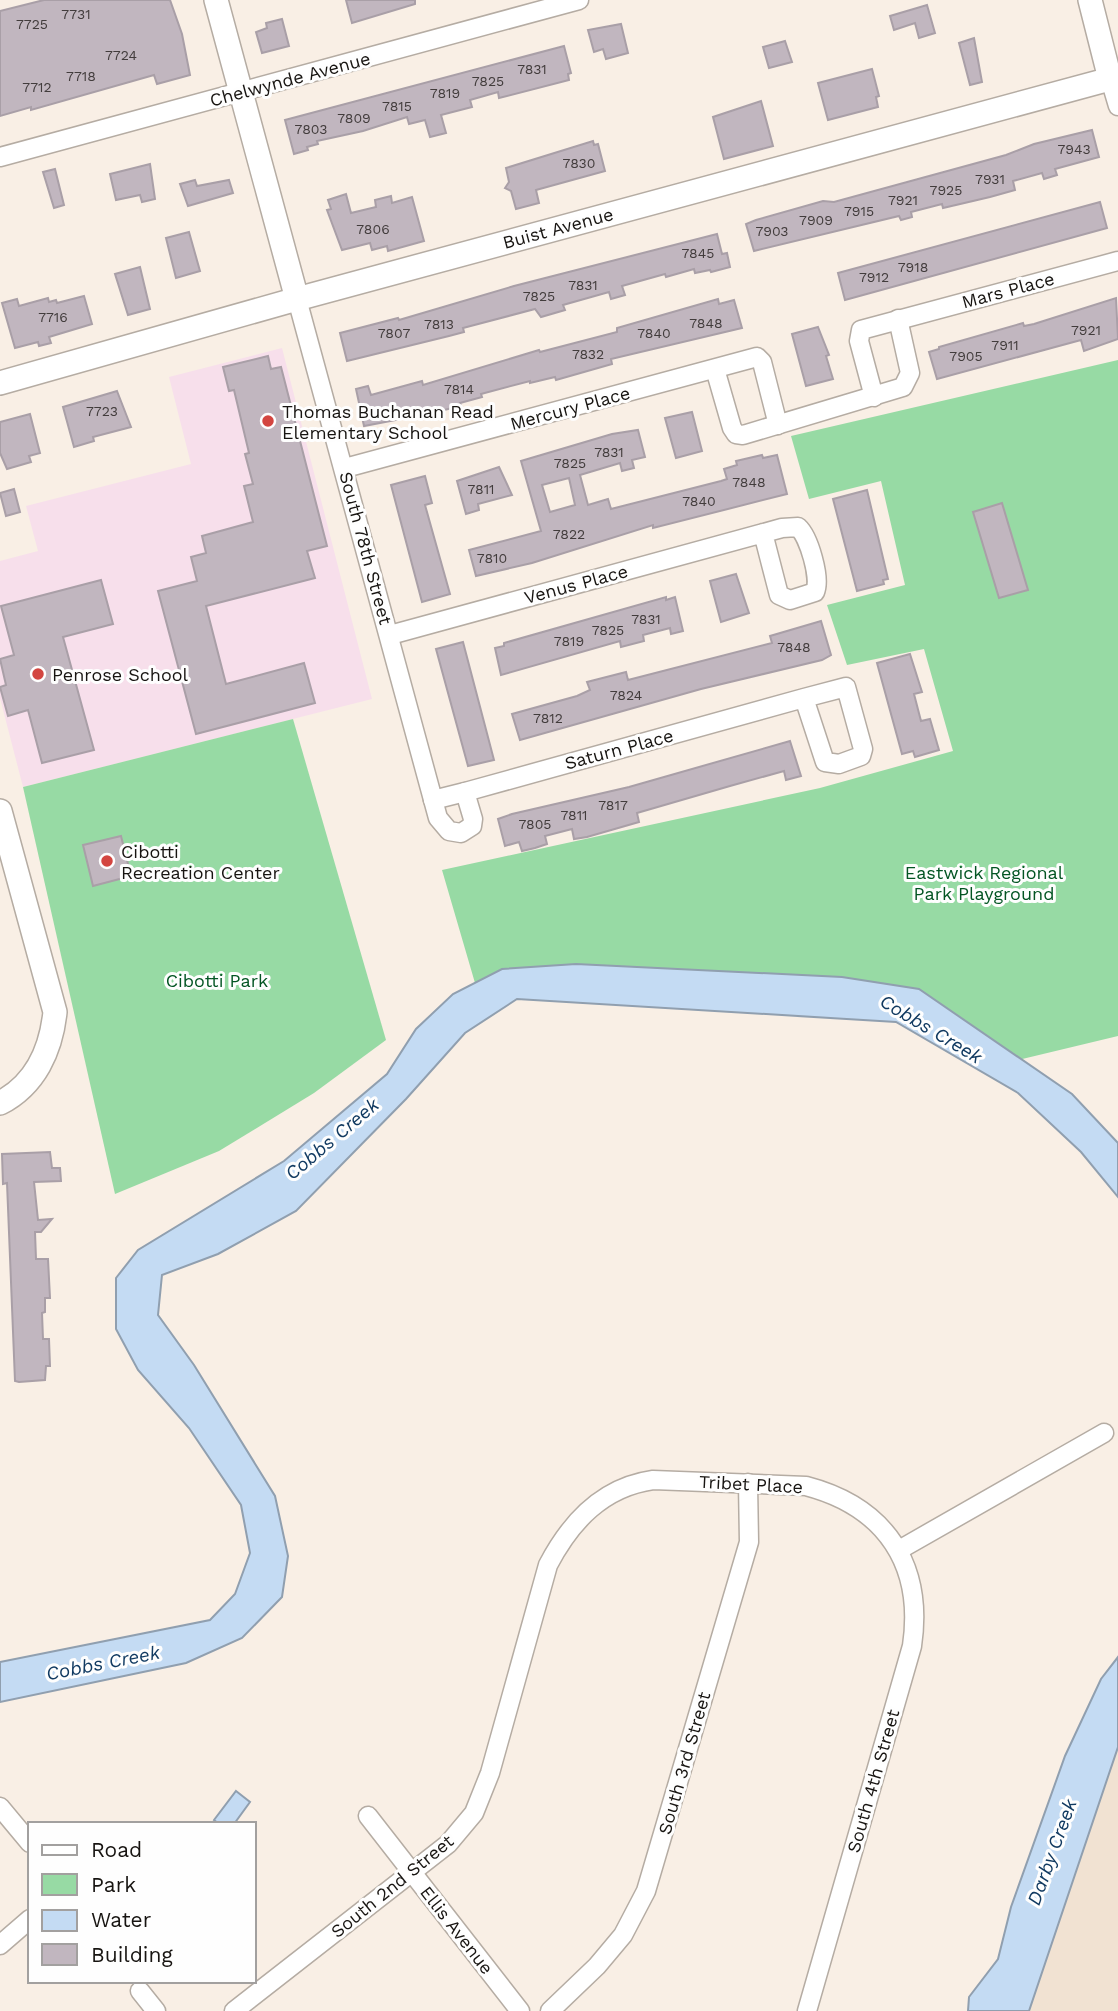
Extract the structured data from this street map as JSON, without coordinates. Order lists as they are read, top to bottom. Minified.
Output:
{"streets":{"street":["Chelwynde Avenue","Buist Avenue","Mars Place","Mercury Place","South 78th Street","Venus Place","Saturn Place","Tribet Place","South 3rd Street","South 4th Street","South 2nd Street","Ellis Avenue"]},"crossings":[["Chelwynde Avenue","South 78th Street"],["Buist Avenue","South 78th Street"],["Mercury Place","South 78th Street"],["South 78th Street","Venus Place"],["South 78th Street","Saturn Place"],["Tribet Place","South 3rd Street"],["Tribet Place","South 4th Street"],["Tribet Place","South 2nd Street"],["South 2nd Street","Ellis Avenue"]],"water":["Cobbs Creek","Darby Creek"],"parks":["Eastwick Regional Park Playground","Cibotti Park"],"places":["Thomas Buchanan Read Elementary School","Penrose School","Cibotti Recreation Center"],"house_numbers":["7731","7725","7724","7831","7718","7825","7712","7819","7815","7809","7803","7943","7830","7931","7925","7921","7915","7909","7806","7903","7845","7918","7912","7831","7825","7716","7848","7813","7921","7807","7840","7911","7832","7905","7814","7723","7831","7825","7848","7811","7840","7822","7810","7831","7825","7819","7848","7824","7812","7817","7811","7805"],"legend":["Road","Park","Water","Building"]}
